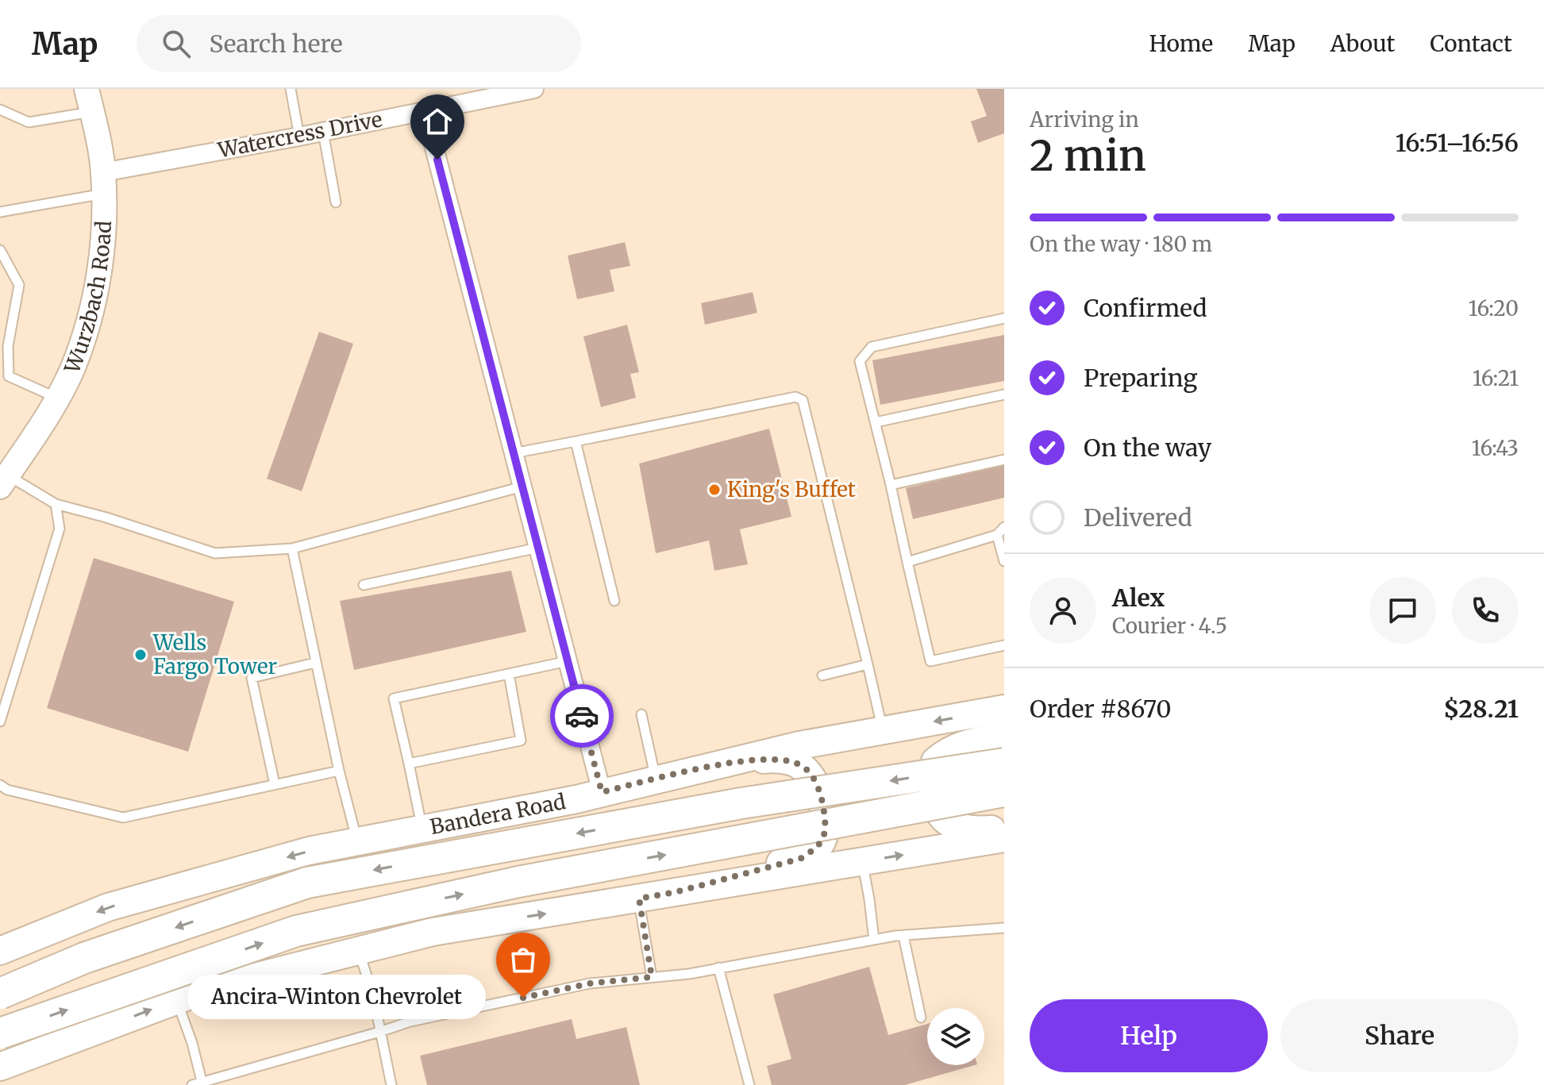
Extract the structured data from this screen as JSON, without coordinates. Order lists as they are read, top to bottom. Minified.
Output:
{"streets":{"main road":["Wurzbach Road","Bandera Road"],"street":["Watercress Drive"]},"crossings":[["Watercress Drive","Wurzbach Road"]],"places":["King's Buffet","Wells Fargo Tower","Ancira-Winton Chevrolet"],"page":{"header":"Map","search":"Search here","nav":["Home","Map","About","Contact"],"heading":["2 min","Arriving in","16:51–16:56"],"panel":["Alex","Courier · 4.5","Order #8670","$28.21"],"bar":"On the way · 180 m","list":[["Confirmed","16:20"],["Preparing","16:21"],["On the way","16:43"],"Delivered"],"bubble":"Ancira-Winton Chevrolet","buttons":["Help","Share"]}}
